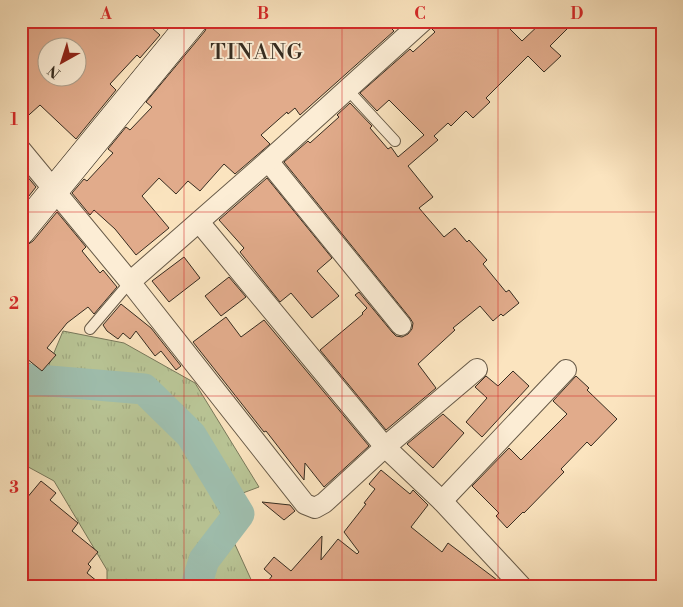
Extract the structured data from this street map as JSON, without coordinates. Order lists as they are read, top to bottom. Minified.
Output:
{"districts":["TINANG"],"north":"bottom left","grid":{"columns":["A","B","C","D"],"rows":["1","2","3"]}}
